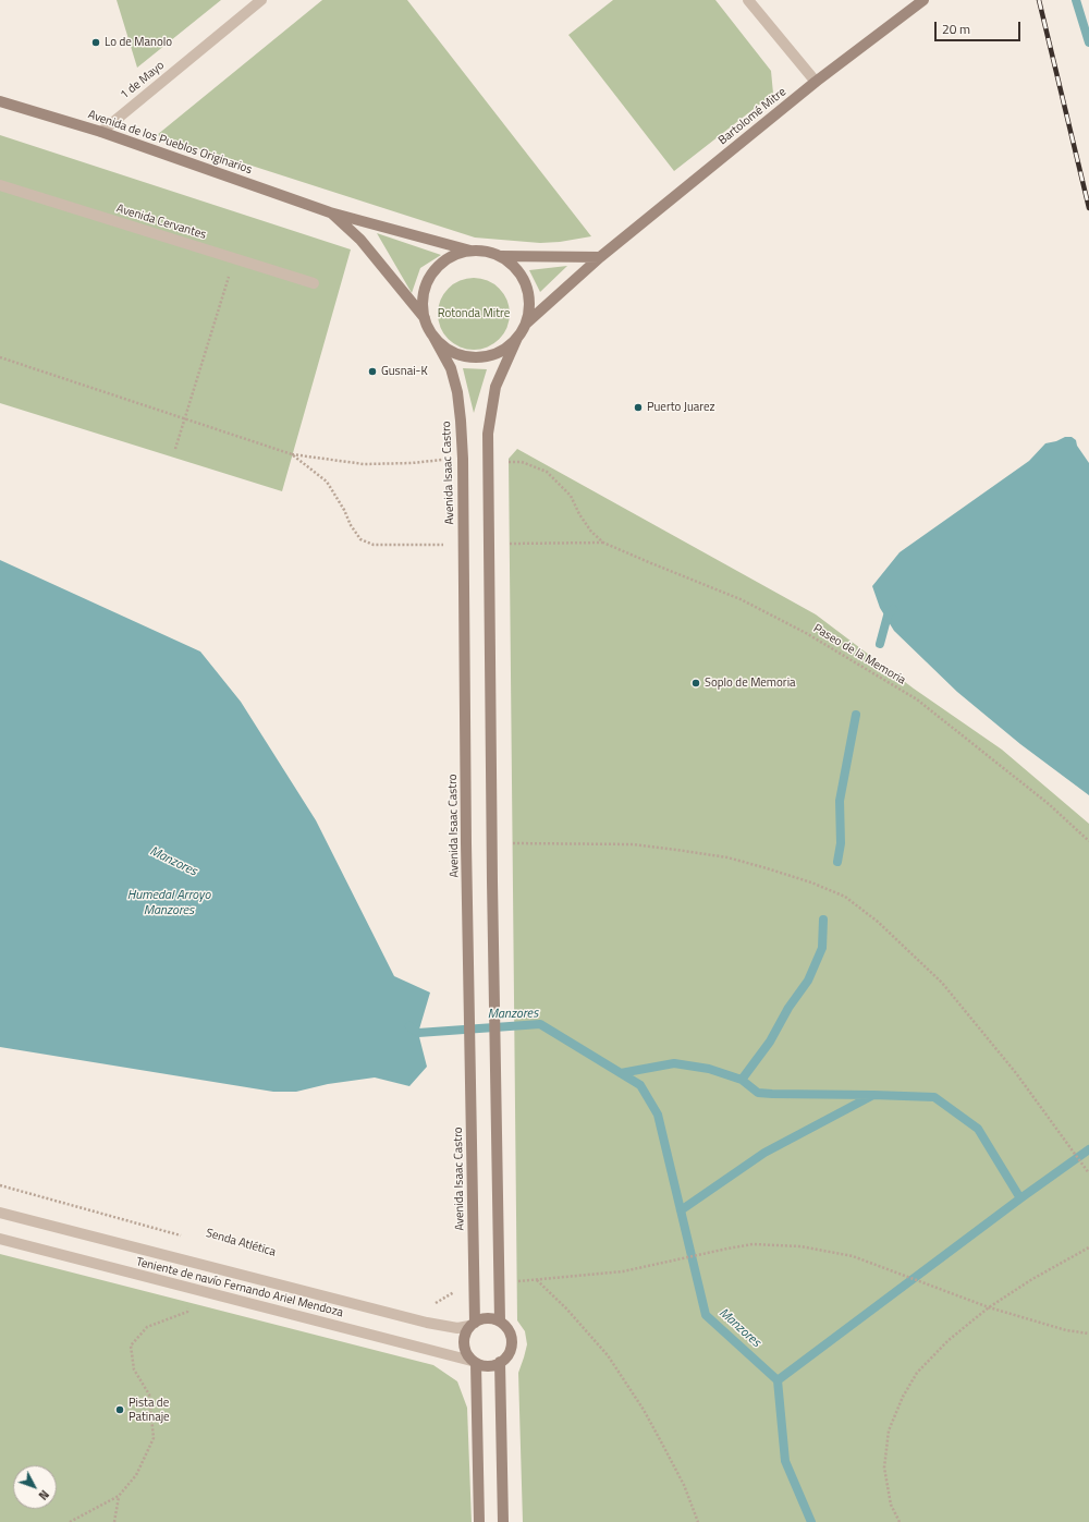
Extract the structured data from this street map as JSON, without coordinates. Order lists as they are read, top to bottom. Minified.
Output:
{"streets":{"main road":["Bartolomé Mitre","Avenida de los Pueblos Originarios","Avenida Isaac Castro"],"street":["1 de Mayo","Avenida Cervantes","Teniente de navío Fernando Ariel Mendoza"],"path":["Paseo de la Memoria"]},"crossings":[["1 de Mayo","Avenida de los Pueblos Originarios"],["Bartolomé Mitre","Avenida de los Pueblos Originarios"],["Bartolomé Mitre","Avenida Isaac Castro"],["Avenida de los Pueblos Originarios","Avenida Isaac Castro"],["Avenida Isaac Castro","Teniente de navío Fernando Ariel Mendoza"]],"water":["Manzores","Humedal Arroyo Manzores"],"parks":["Rotonda Mitre"],"places":["Lo de Manolo","Gusnai-K","Puerto Juarez","Soplo de Memoria","Pista de Patinaje"],"scale_bar":"20 m","north":"bottom right"}
